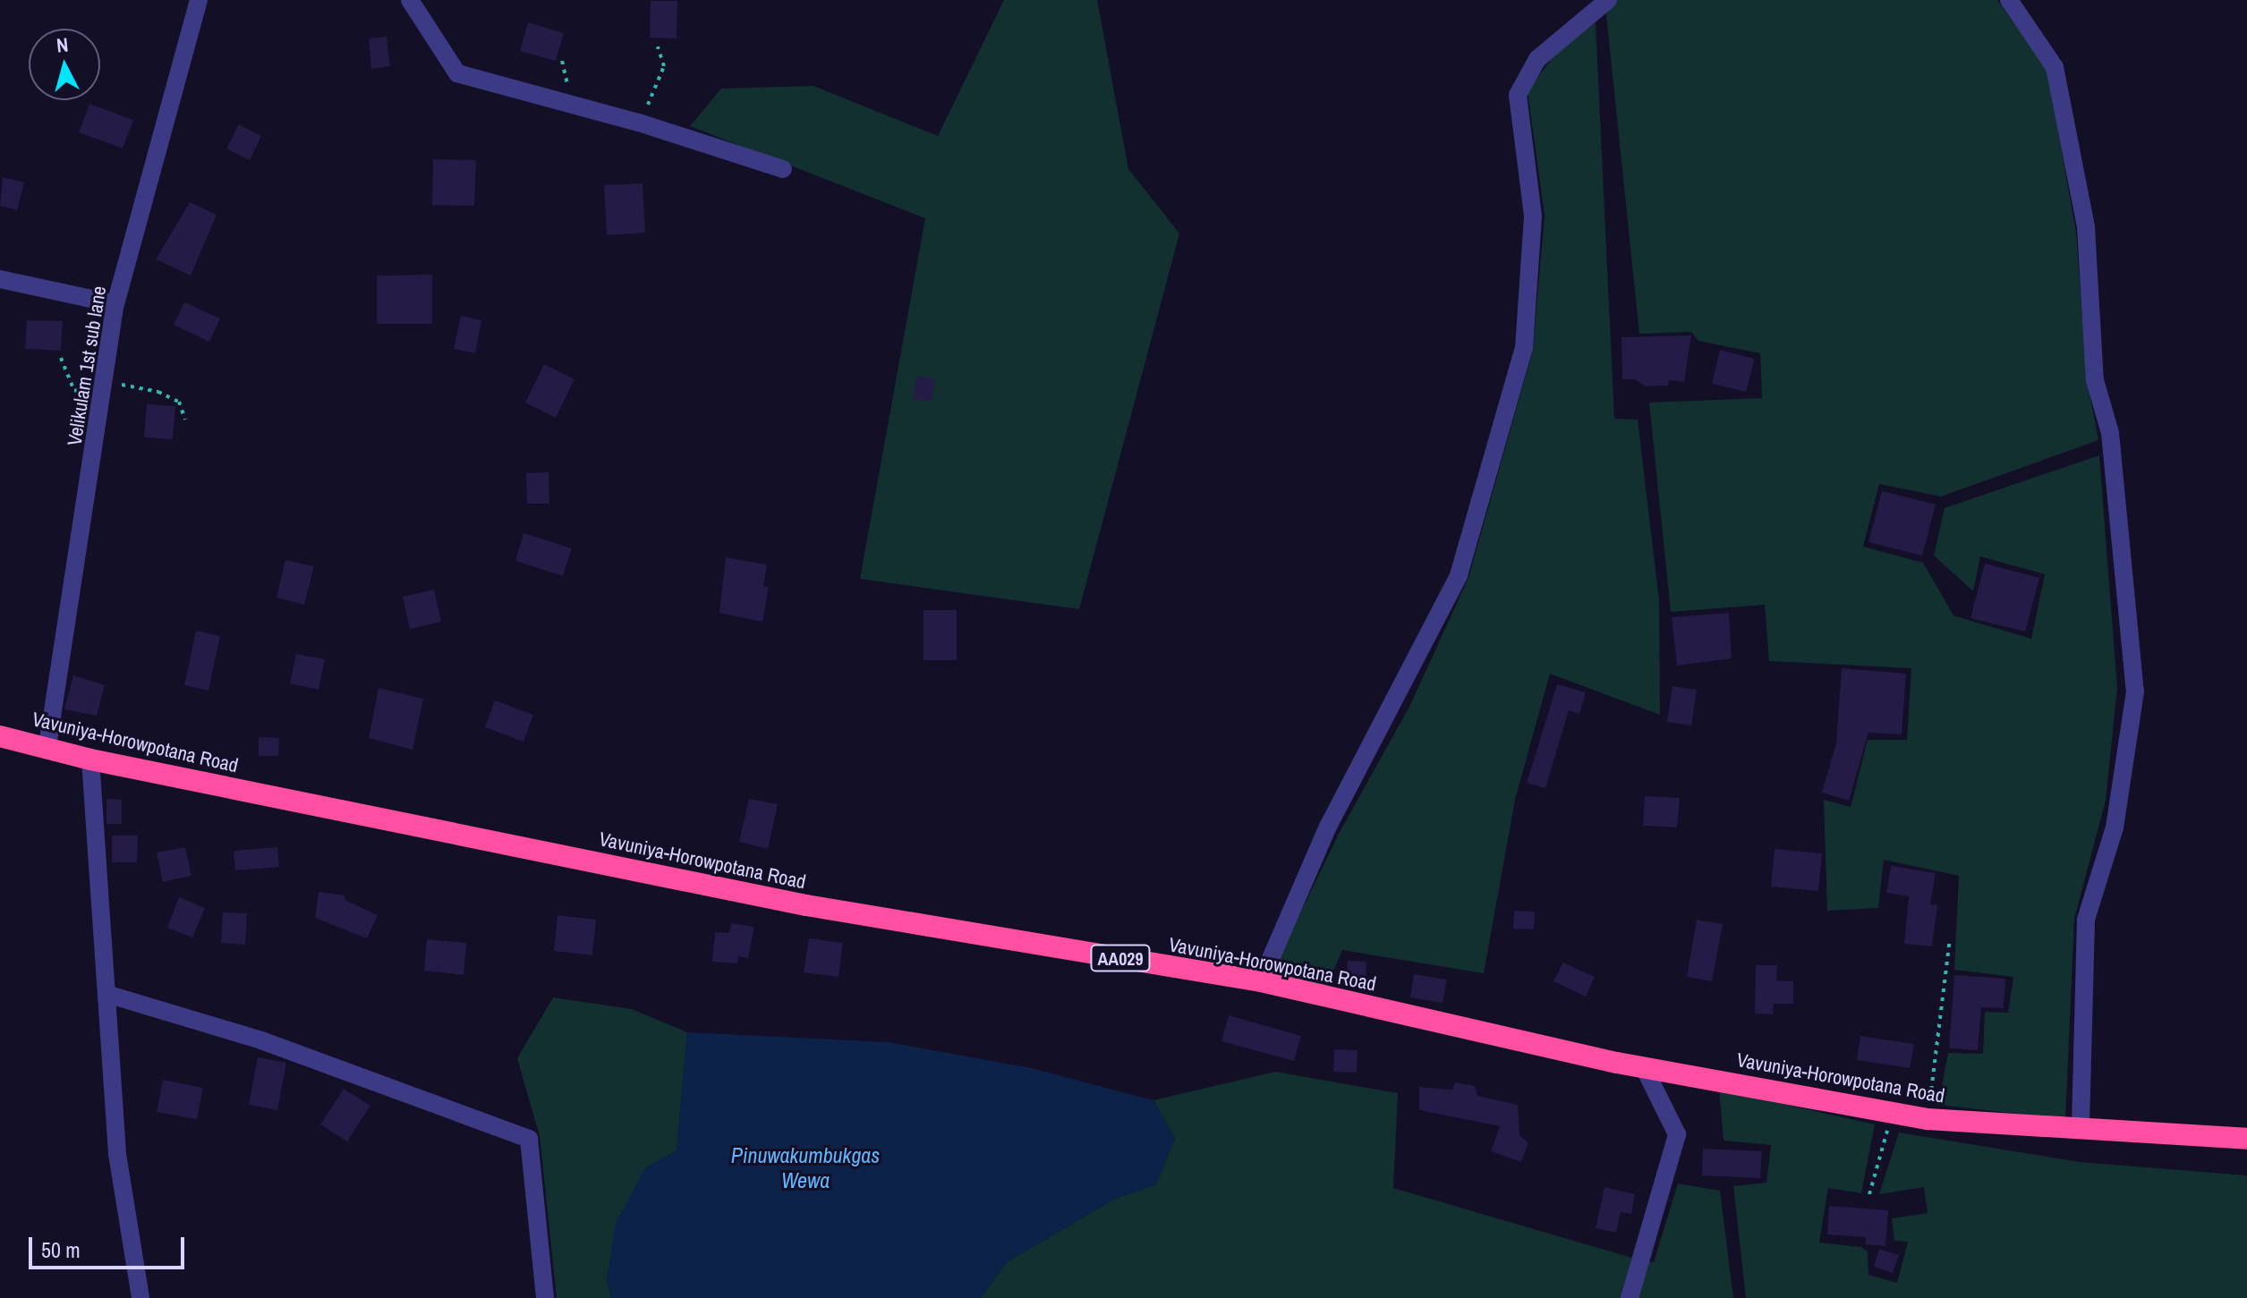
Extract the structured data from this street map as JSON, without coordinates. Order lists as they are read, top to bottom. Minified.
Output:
{"streets":{"highway":["Vavuniya-Horowpotana Road","AA029"],"street":["Velikulam 1st sub lane"]},"crossings":[["Velikulam 1st sub lane","Vavuniya-Horowpotana Road"]],"water":["Pinuwakumbukgas Wewa"],"scale_bar":"50 m","north":"top"}
